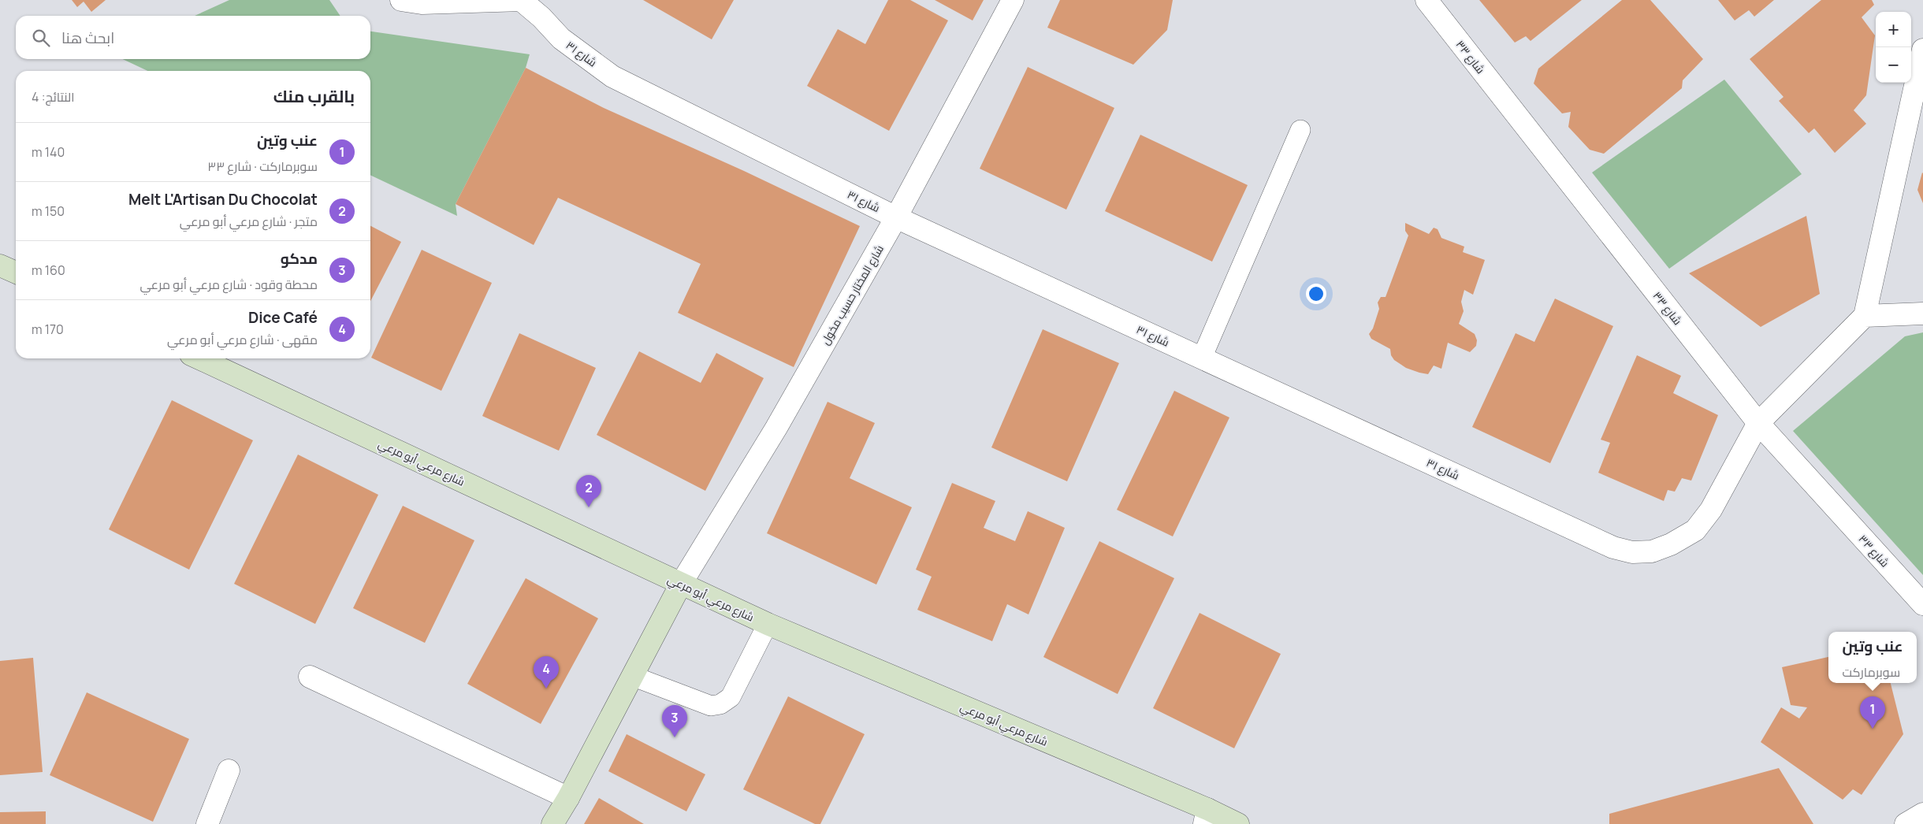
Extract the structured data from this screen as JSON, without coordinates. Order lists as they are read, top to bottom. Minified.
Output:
{"streets":{"main road":["شارع مرعي أبو مرعي"],"street":["شارع ٣١","شارع ٣٣","شارع المختار حسيب مخول"]},"crossings":[["شارع ٣١","شارع ٣٣"],["شارع ٣١","شارع المختار حسيب مخول"],["شارع المختار حسيب مخول","شارع مرعي أبو مرعي"]],"page":{"map_buttons":["+","−"],"search":"ابحث هنا","heading":["بالقرب منك","النتائج: 4"],"list":[{"mark":"1","name":"عنب وتين","note":"سوبرماركت · شارع ٣٣","value":"140 m"},{"mark":"2","name":"Melt L'Artisan Du Chocolat","note":"متجر · شارع مرعي أبو مرعي","value":"150 m"},{"mark":"3","name":"مدكو","note":"محطة وقود · شارع مرعي أبو مرعي","value":"160 m"},{"mark":"4","name":"Dice Café","note":"مقهى · شارع مرعي أبو مرعي","value":"170 m"}],"pins":["2","4","1","3"],"popup":["عنب وتين","سوبرماركت"]}}
